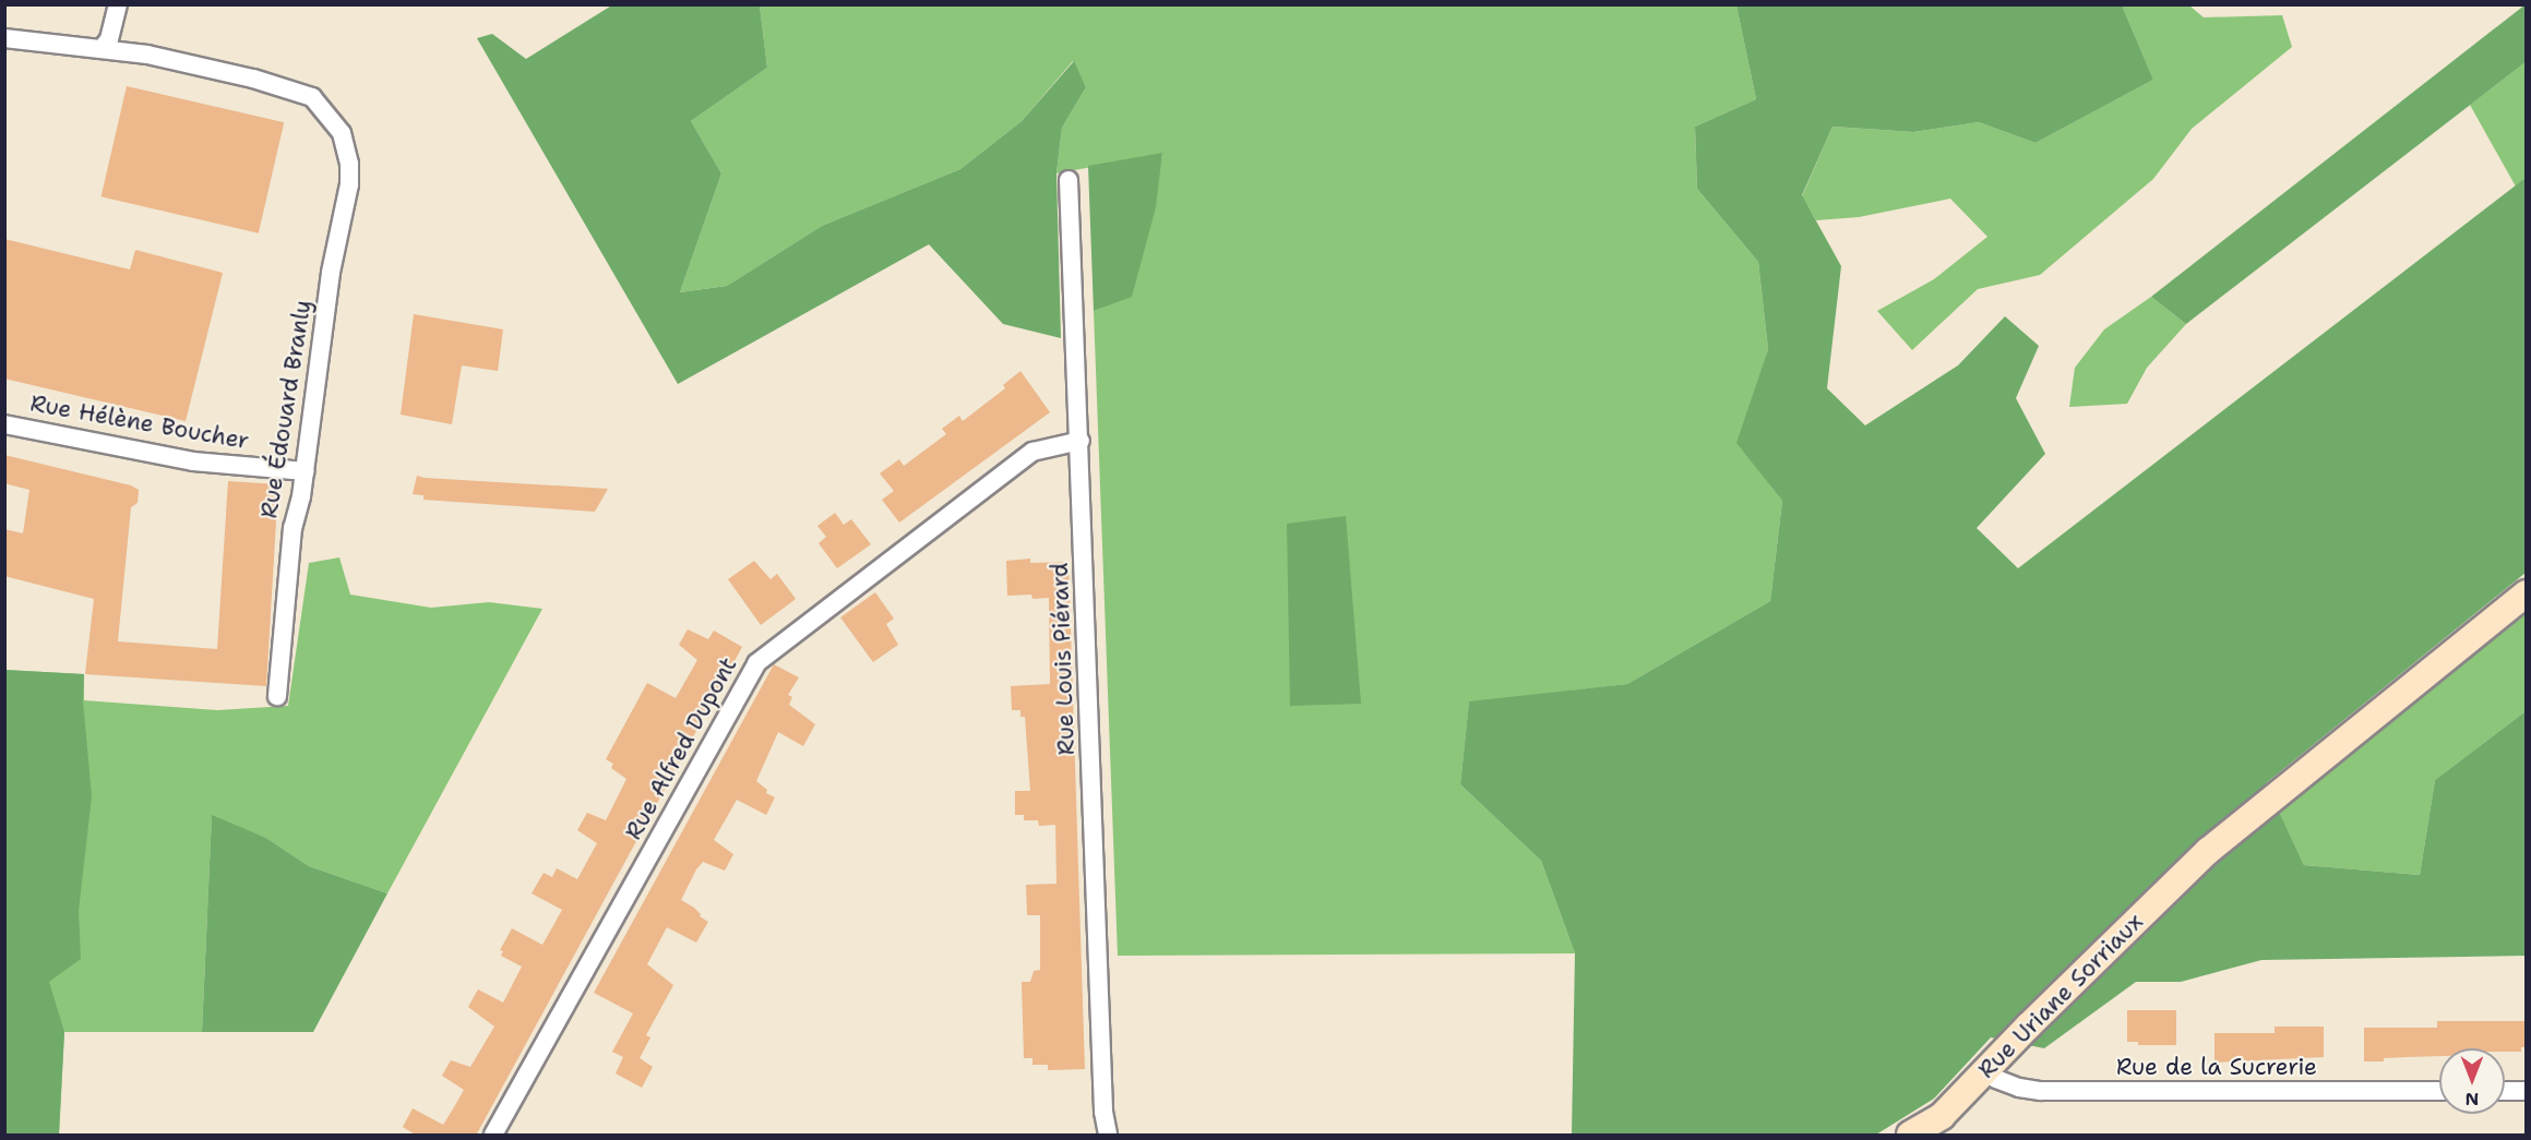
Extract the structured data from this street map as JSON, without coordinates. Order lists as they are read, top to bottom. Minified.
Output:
{"streets":{"street":["Rue Édouard Branly","Rue Hélène Boucher","Rue Louis Piérard","Rue Alfred Dupont","Rue Uriane Sorriaux","Rue de la Sucrerie"]},"crossings":[["Rue Édouard Branly","Rue Hélène Boucher"],["Rue Louis Piérard","Rue Alfred Dupont"],["Rue Uriane Sorriaux","Rue de la Sucrerie"]],"north":"bottom"}
